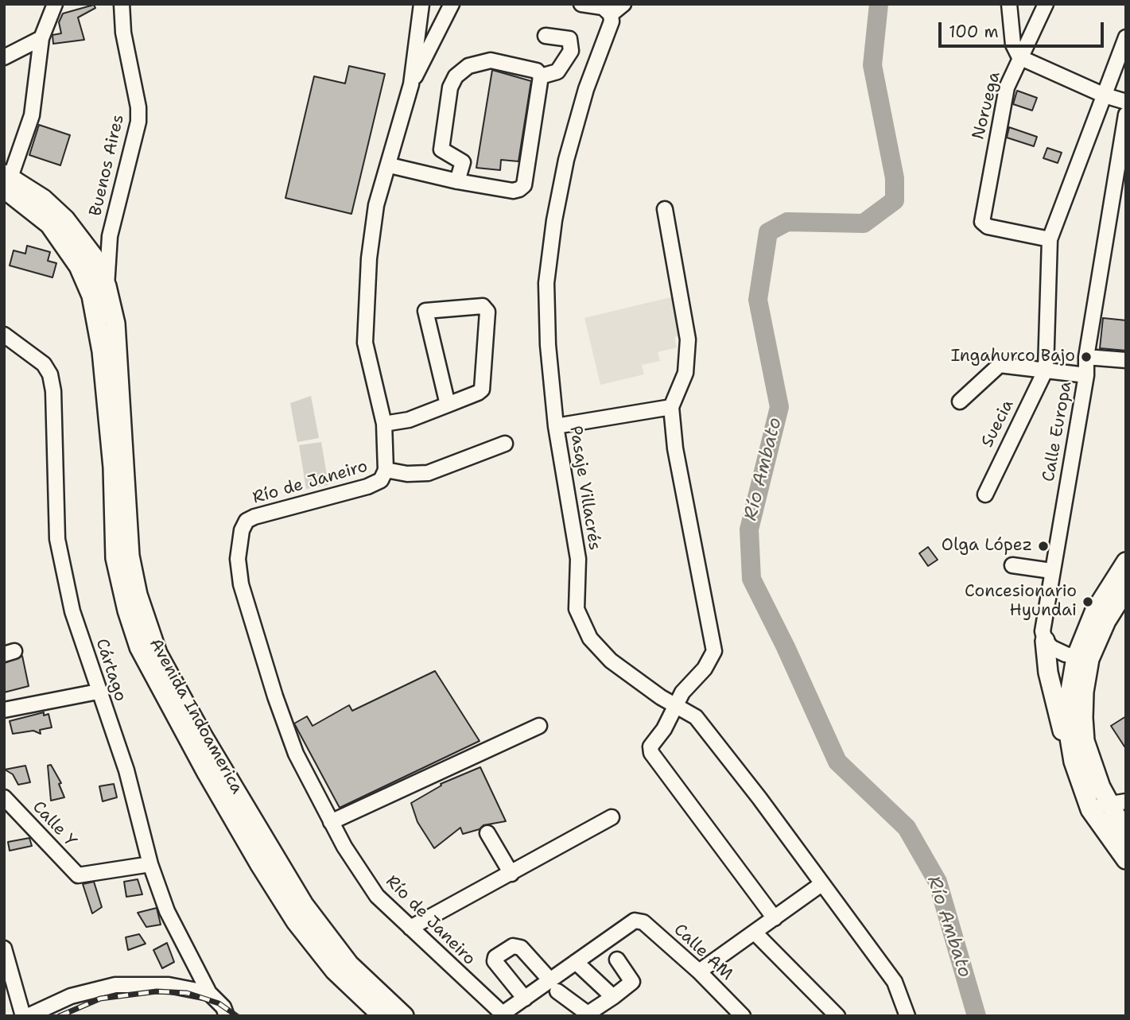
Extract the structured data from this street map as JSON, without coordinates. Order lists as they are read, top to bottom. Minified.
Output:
{"streets":{"main road":["Avenida Indoamerica"],"street":["Noruega","Buenos Aires","Suecia","Calle Europa","Río de Janeiro","Pasaje Villacrés","Cártago","Calle Y","Calle AM"]},"crossings":[["Buenos Aires","Avenida Indoamerica"],["Cártago","Calle Y"]],"water":["Río Ambato"],"places":["Ingahurco Bajo","Olga López","Concesionario Hyundai"],"scale_bar":"100 m"}
